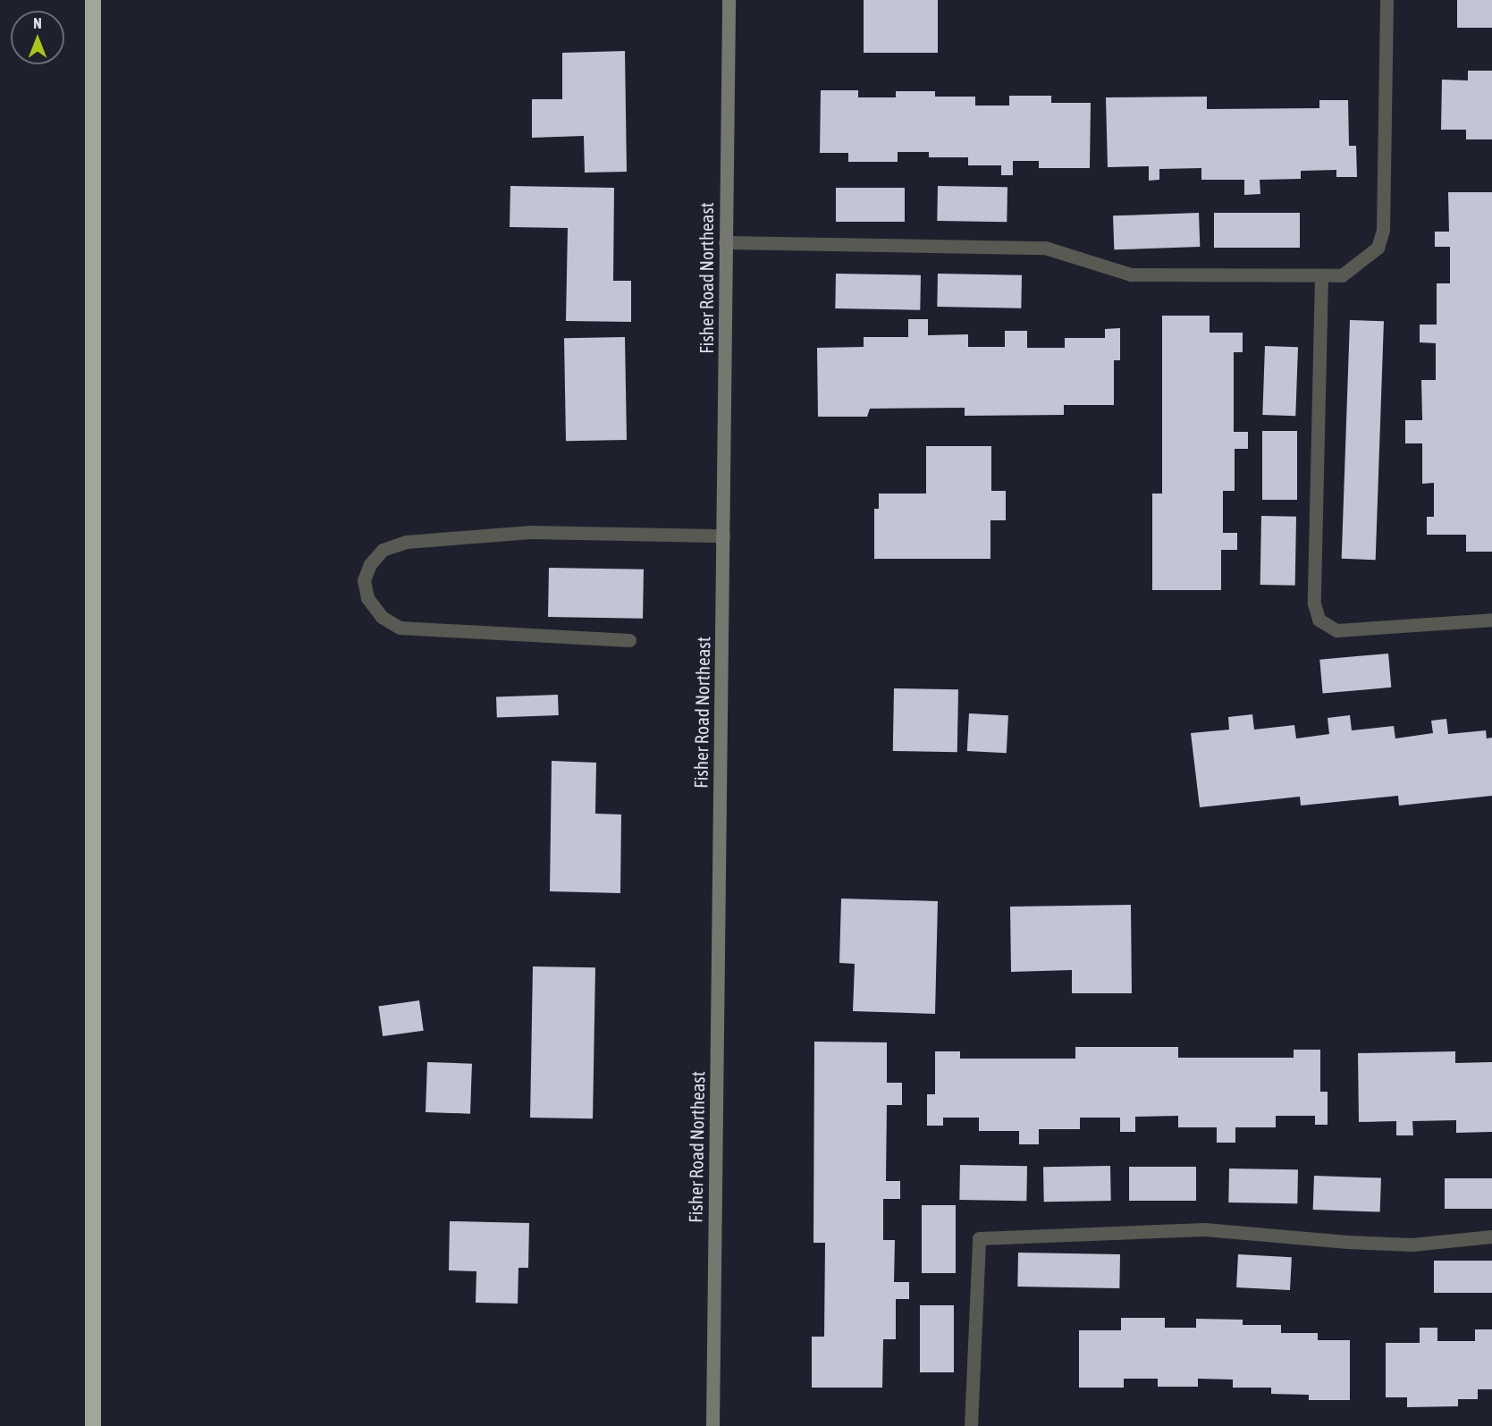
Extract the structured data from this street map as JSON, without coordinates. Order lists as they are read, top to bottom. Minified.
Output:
{"streets":{"street":["Fisher Road Northeast"]},"north":"top"}
